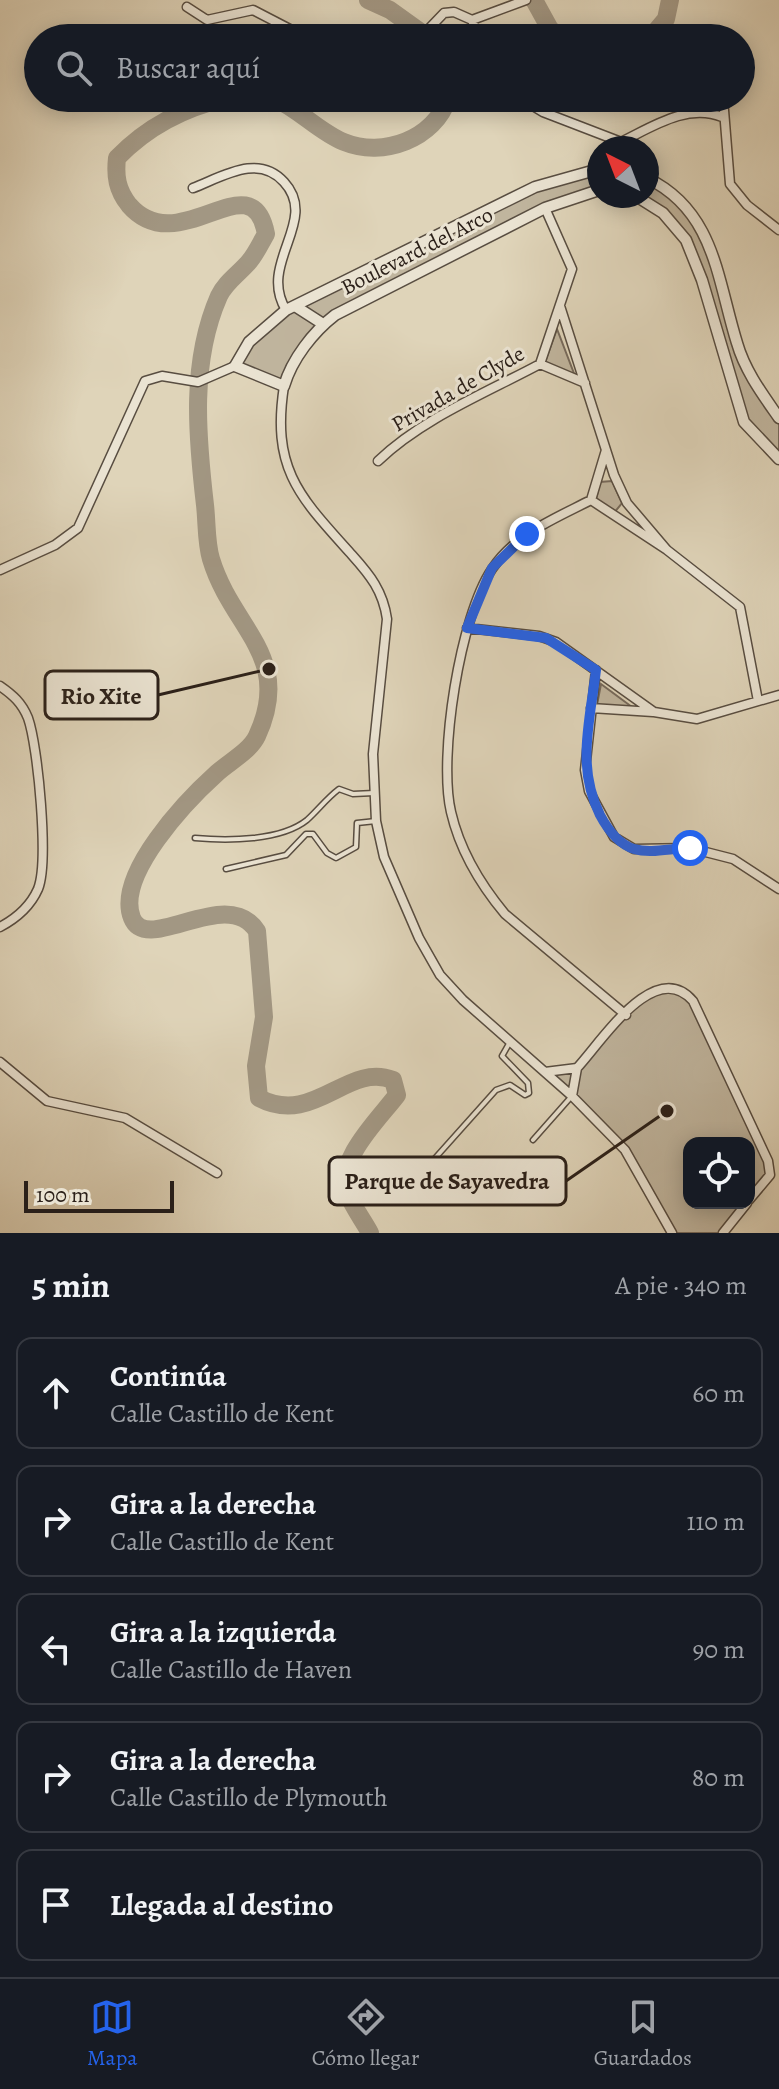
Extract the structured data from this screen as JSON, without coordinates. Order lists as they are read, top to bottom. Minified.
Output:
{"streets":{"street":["Boulevard del Arco","Privada de Clyde"]},"crossings":[["Boulevard del Arco","Privada de Clyde"]],"places":["Rio Xite","Parque de Sayavedra"],"scale_bar":"100 m","north":"top left","page":{"search":"Buscar aquí","scale":"100 m","heading":["5 min","A pie · 340 m"],"list":[["Continúa","Calle Castillo de Kent","60 m"],["Gira a la derecha","Calle Castillo de Kent","110 m"],["Gira a la izquierda","Calle Castillo de Haven","90 m"],["Gira a la derecha","Calle Castillo de Plymouth","80 m"],"Llegada al destino"],"nav":["Mapa","Cómo llegar","Guardados"]}}
